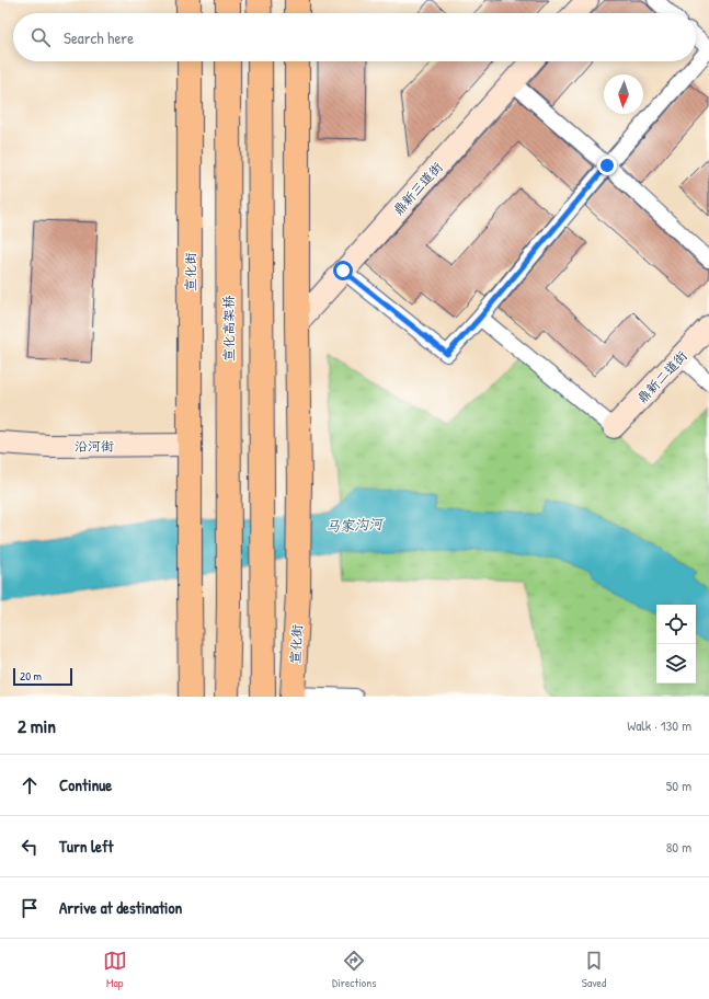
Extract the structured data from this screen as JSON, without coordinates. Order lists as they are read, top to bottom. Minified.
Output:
{"streets":{"highway":["宣化街","宣化高架桥"],"street":["鼎新三道街","鼎新二道街","沿河街"]},"crossings":[["鼎新三道街","宣化街"],["宣化街","沿河街"]],"water":["马家沟河"],"scale_bar":"20 m","north":"bottom","page":{"search":"Search here","scale":"20 m","heading":["2 min","Walk · 130 m"],"list":[["Continue","50 m"],["Turn left","80 m"],"Arrive at destination"],"nav":["Map","Directions","Saved"]}}
